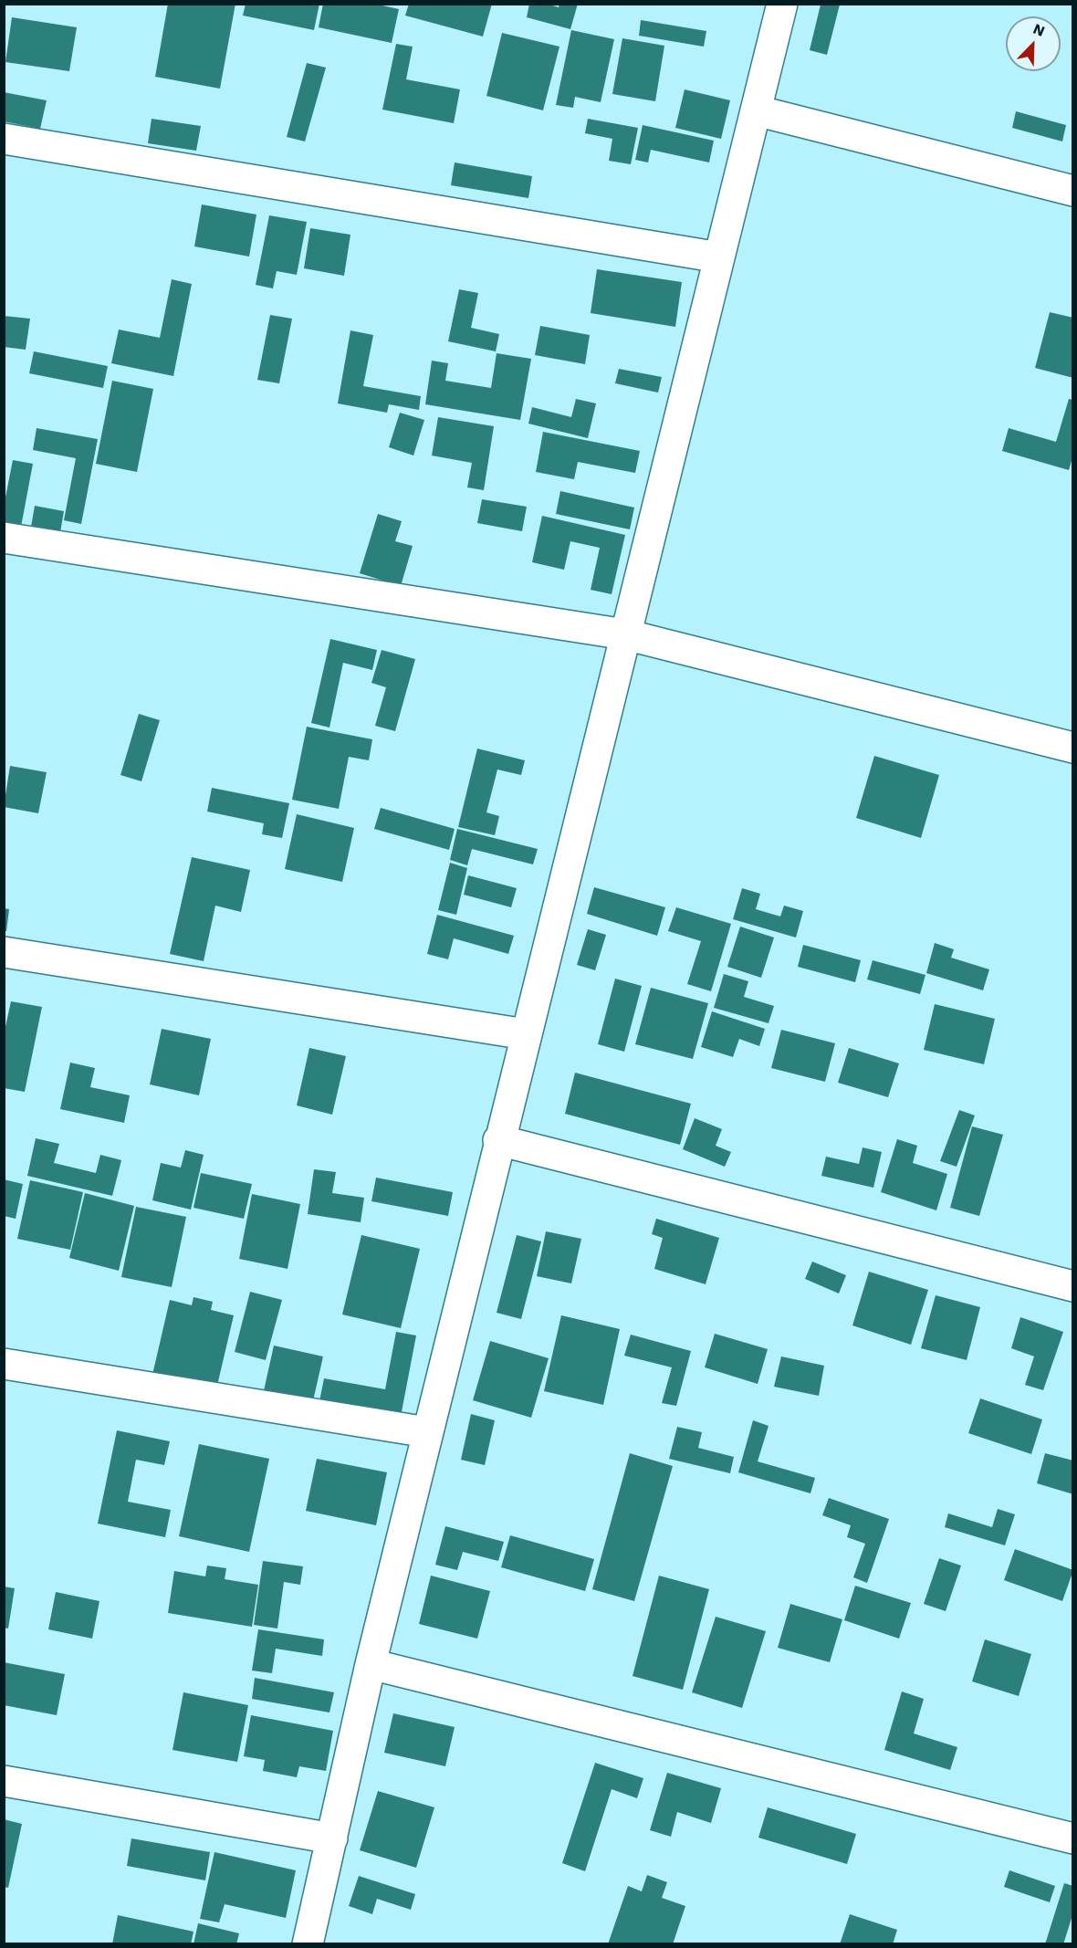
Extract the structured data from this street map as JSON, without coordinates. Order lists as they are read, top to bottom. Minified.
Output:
{"north":"top right"}
